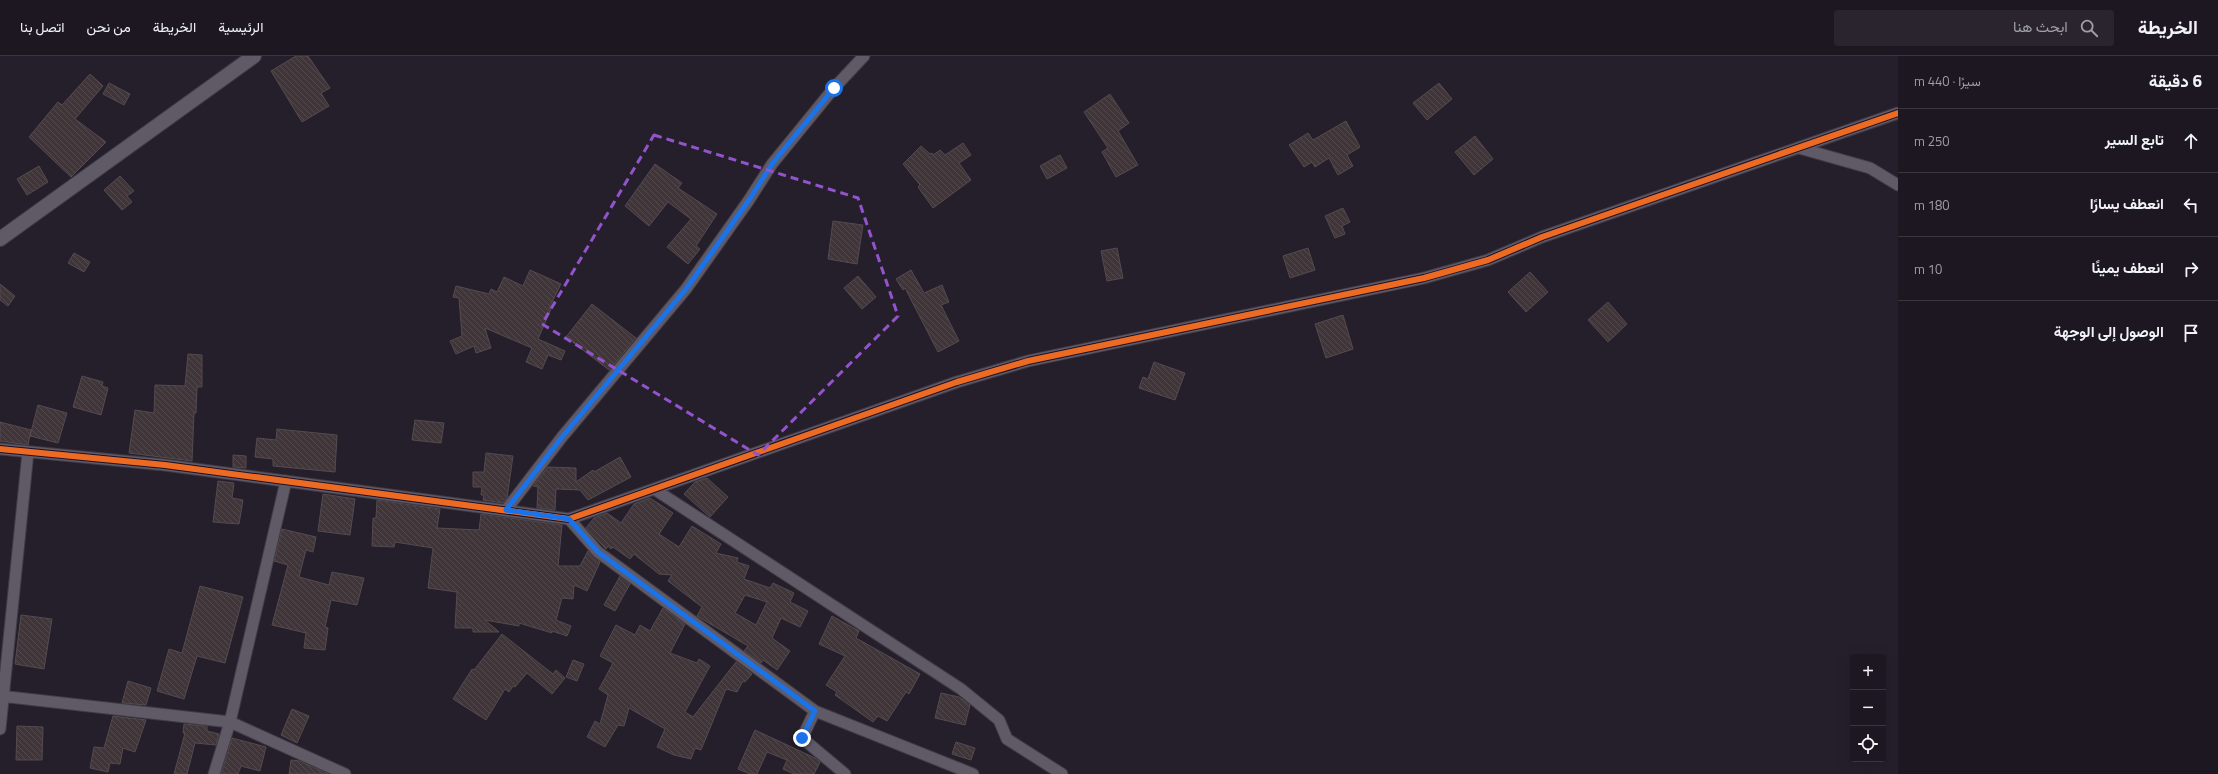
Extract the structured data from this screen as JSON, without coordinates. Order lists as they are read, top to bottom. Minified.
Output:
{"page":{"header":"الخريطة","search":"ابحث هنا","nav":["الرئيسية","الخريطة","من نحن","اتصل بنا"],"heading":["6 دقيقة","سيرًا · 440 m"],"list":[["تابع السير","250 m"],["انعطف يسارًا","180 m"],["انعطف يمينًا","10 m"],"الوصول إلى الوجهة"],"map_buttons":["+","−"]}}
